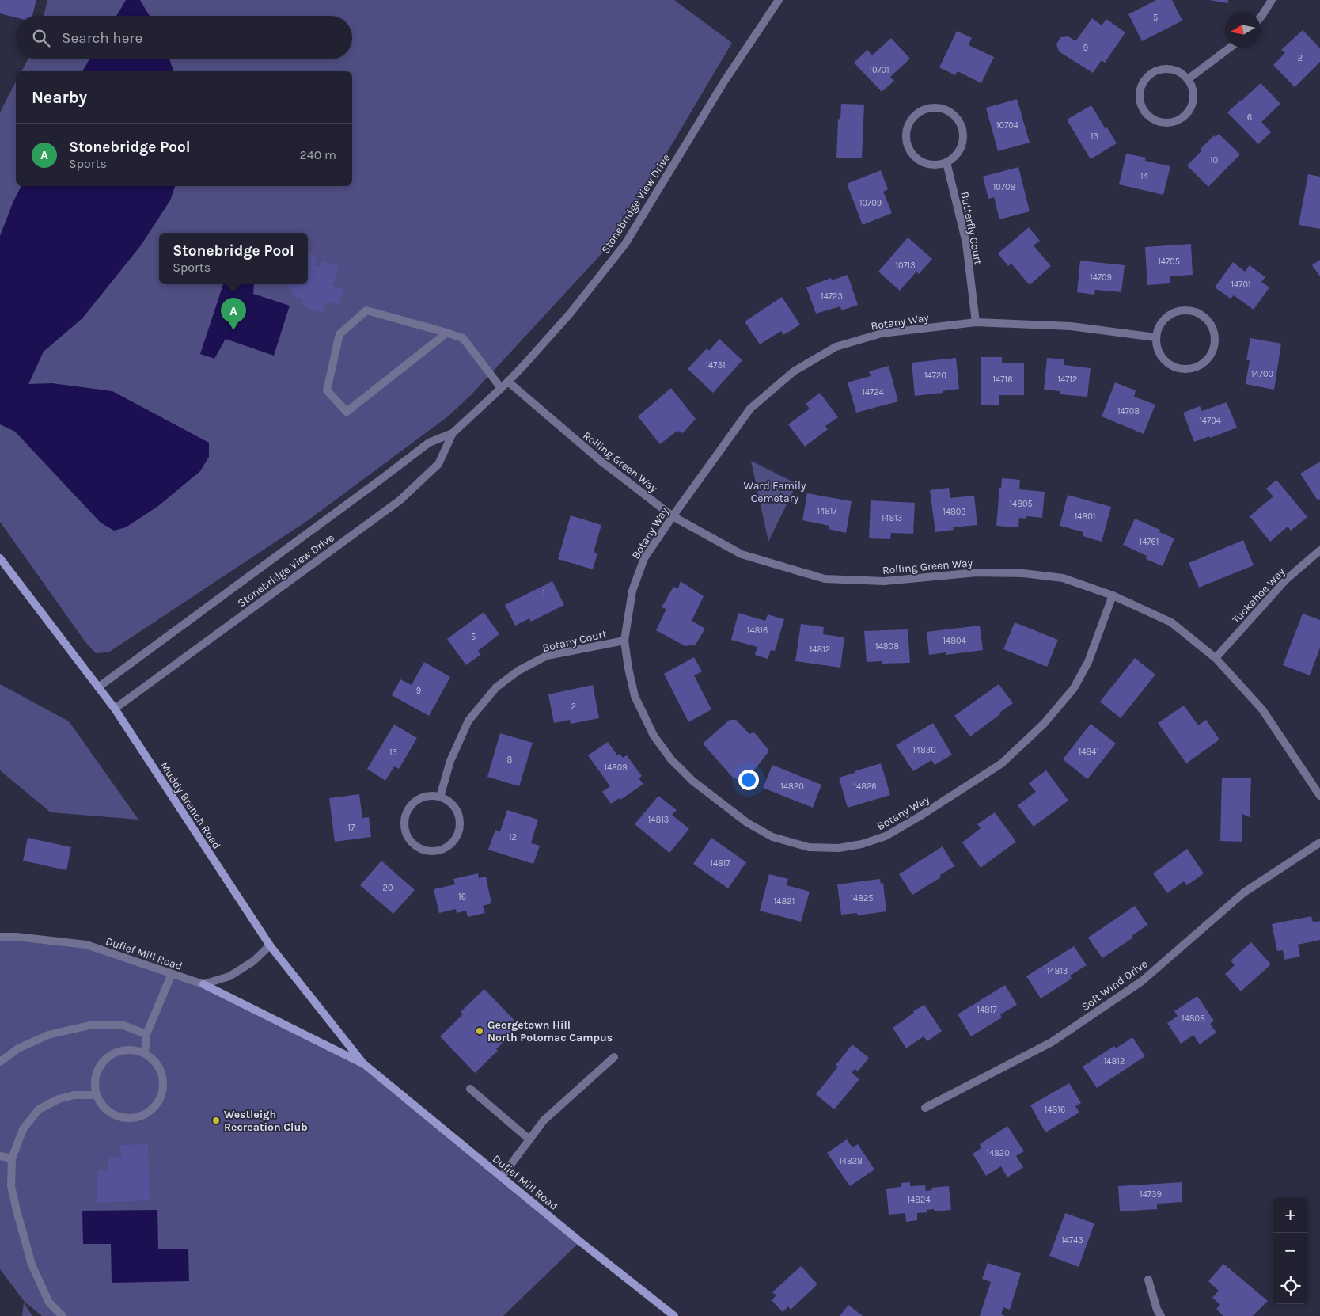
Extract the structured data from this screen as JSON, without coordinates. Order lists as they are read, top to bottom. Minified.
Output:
{"streets":{"main road":["Muddy Branch Road","Dufief Mill Road"],"street":["Stonebridge View Drive","Butterfly Court","Botany Way","Rolling Green Way","Tuckahoe Way","Botany Court","Soft Wind Drive"]},"crossings":[["Stonebridge View Drive","Rolling Green Way"],["Stonebridge View Drive","Muddy Branch Road"],["Butterfly Court","Botany Way"],["Botany Way","Rolling Green Way"],["Botany Way","Botany Court"],["Rolling Green Way","Tuckahoe Way"],["Muddy Branch Road","Dufief Mill Road"]],"parks":["Ward Family Cemetary"],"places":["Georgetown Hill North Potomac Campus","Westleigh Recreation Club"],"house_numbers":["5","9","2","10701","6","10704","13","10","14","10708","10709","14705","10713","14709","14701","14723","14731","14700","14720","14716","14712","14724","14708","14704","14805","14817","14809","14801","14813","14761","1","14816","5","14804","14808","14812","9","2","14830","14841","13","8","14809","14820","14826","14813","17","12","14817","20","16","14825","14821","14813","14817","14808","14812","14816","14820","14828","14739","14824","14743"],"north":"left","page":{"search":"Search here","heading":"Nearby","list":[{"mark":"A","name":"Stonebridge Pool","note":"Sports","value":"240 m"}],"popup":["Stonebridge Pool","Sports"],"pins":"A","map_buttons":["+","−"]}}
